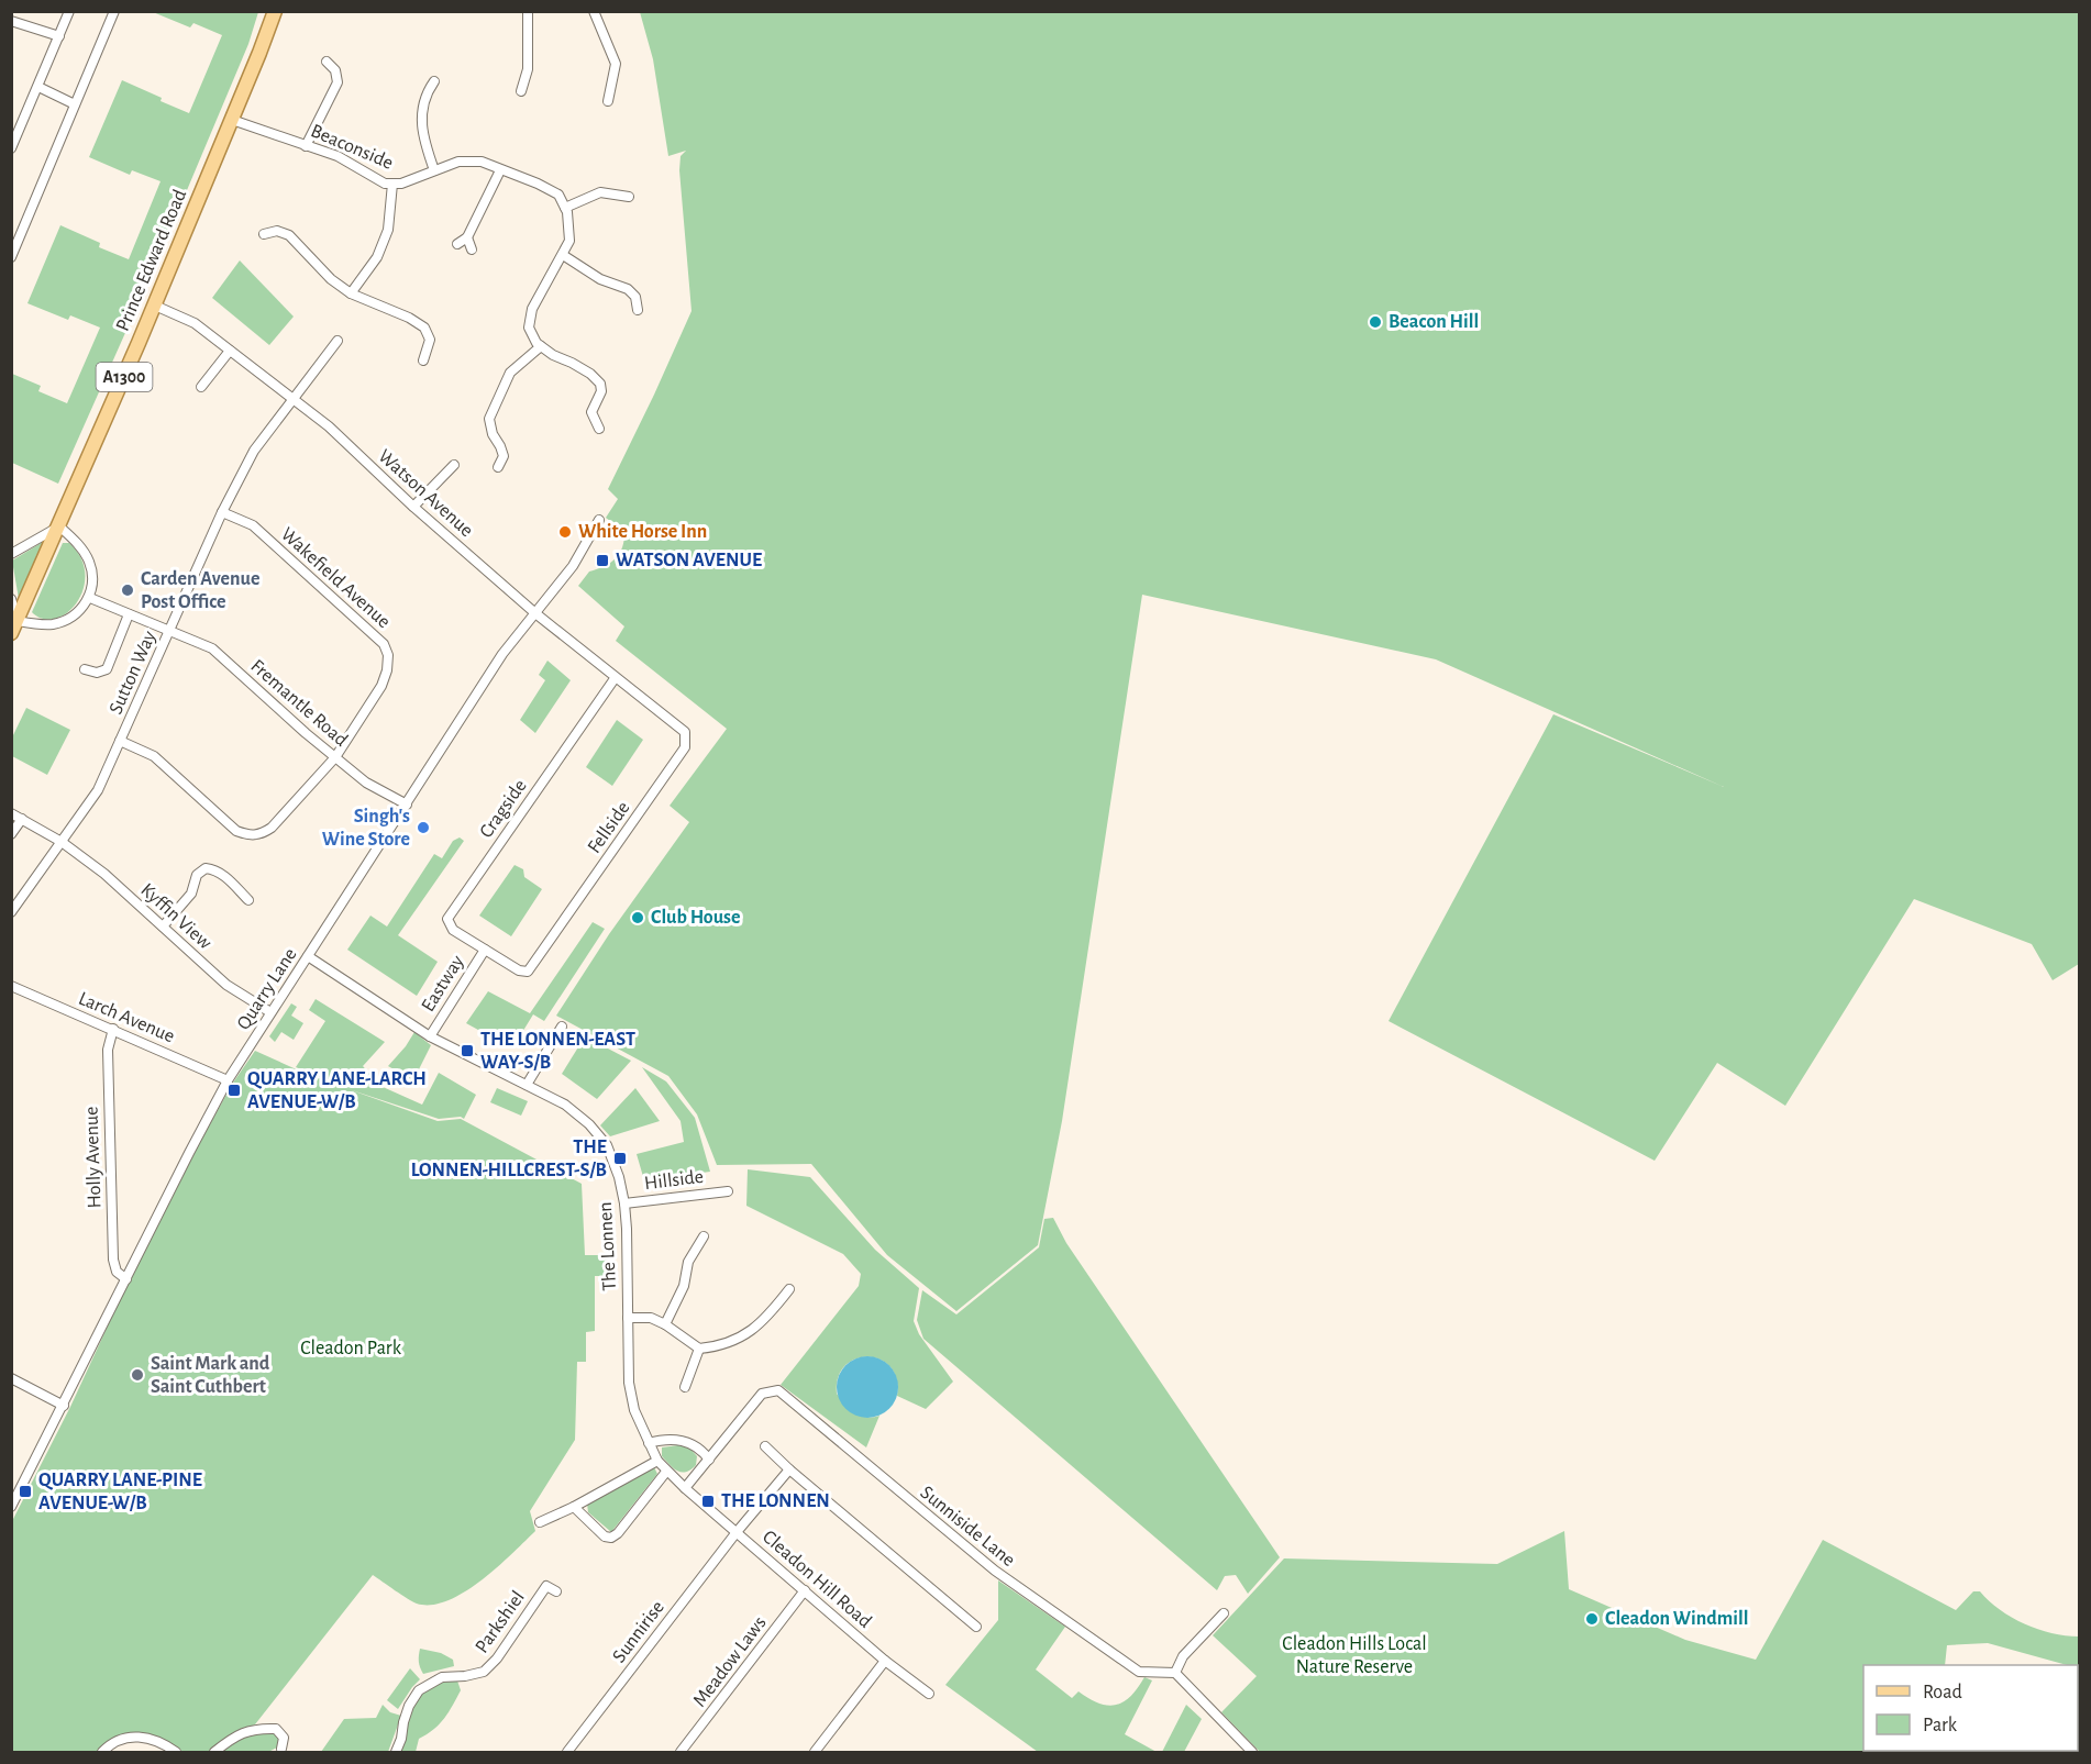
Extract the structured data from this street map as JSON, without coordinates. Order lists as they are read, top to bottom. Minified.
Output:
{"streets":{"main road":["Prince Edward Road","A1300"],"street":["Beaconside","Watson Avenue","Wakefield Avenue","Sutton Way","Fremantle Road","Cragside","Fellside","Kyffin View","Eastway","Quarry Lane","Larch Avenue","Holly Avenue","Hillside","The Lonnen","Sunniside Lane","Cleadon Hill Road","Parkshiel","Sunnirise","Meadow Laws"]},"crossings":[["Beaconside","Prince Edward Road"],["Beaconside","A1300"],["Prince Edward Road","A1300"],["Prince Edward Road","Watson Avenue"],["Watson Avenue","Sutton Way"],["Watson Avenue","Cragside"],["Watson Avenue","Fellside"],["Watson Avenue","Quarry Lane"],["Wakefield Avenue","Sutton Way"],["Wakefield Avenue","Fremantle Road"],["Sutton Way","Fremantle Road"],["Sutton Way","Kyffin View"],["Fremantle Road","Quarry Lane"],["Cragside","Fellside"],["Cragside","Eastway"],["Fellside","Eastway"],["Kyffin View","Quarry Lane"],["Eastway","The Lonnen"],["Quarry Lane","Larch Avenue"],["Quarry Lane","Holly Avenue"],["Quarry Lane","The Lonnen"],["Larch Avenue","Holly Avenue"],["Hillside","The Lonnen"],["The Lonnen","Sunniside Lane"],["The Lonnen","Cleadon Hill Road"],["Sunniside Lane","Cleadon Hill Road"],["Cleadon Hill Road","Sunnirise"],["Cleadon Hill Road","Meadow Laws"]],"parks":["Cleadon Park","Cleadon Hills Local Nature Reserve"],"places":{"other":["Beacon Hill","White Horse Inn","Carden Avenue Post Office","Singh's Wine Store","Club House","Saint Mark and Saint Cuthbert","Cleadon Windmill"],"transit":["WATSON AVENUE","THE LONNEN-EAST WAY-S/B","QUARRY LANE-LARCH AVENUE-W/B","THE LONNEN-HILLCREST-S/B","QUARRY LANE-PINE AVENUE-W/B","THE LONNEN"]},"legend":["Road","Park"]}
